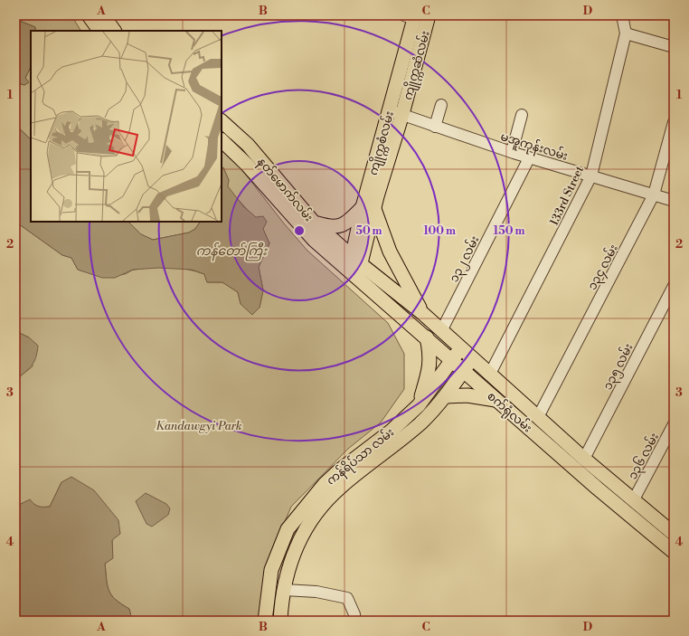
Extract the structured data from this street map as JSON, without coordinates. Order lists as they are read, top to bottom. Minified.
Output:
{"streets":{"main road":["ကျိုက္ကဆံလမ်း","ကျိုက္ကစံလမ်း","နတ်မောက်လမ်း","စက်ရုံလမ်း","ကန်ရိပ်သာ လမ်း"],"street":["မအူကုန်းလမ်း","133rd Street","၁၃၂ လမ်း","၁၃၄ လမ်း","၁၃၅ လမ်း","၁၃၆ လမ်း"]},"crossings":[["ကျိုက္ကဆံလမ်း","ကျိုက္ကစံလမ်း"],["ကျိုက္ကဆံလမ်း","မအူကုန်းလမ်း"],["ကျိုက္ကစံလမ်း","မအူကုန်းလမ်း"],["ကျိုက္ကစံလမ်း","နတ်မောက်လမ်း"],["ကျိုက္ကစံလမ်း","စက်ရုံလမ်း"],["မအူကုန်းလမ်း","133rd Street"],["မအူကုန်းလမ်း","၁၃၂ လမ်း"],["မအူကုန်းလမ်း","၁၃၄ လမ်း"],["နတ်မောက်လမ်း","စက်ရုံလမ်း"],["133rd Street","စက်ရုံလမ်း"],["၁၃၂ လမ်း","စက်ရုံလမ်း"],["၁၃၄ လမ်း","စက်ရုံလမ်း"],["၁၃၅ လမ်း","စက်ရုံလမ်း"],["စက်ရုံလမ်း","ကန်ရိပ်သာ လမ်း"],["စက်ရုံလမ်း","၁၃၆ လမ်း"]],"water":["ကန်တော်ကြီး"],"parks":["Kandawgyi Park"],"grid":{"columns":["A","B","C","D"],"rows":["1","2","3","4"]},"rings":["50 m","100 m","150 m"]}
